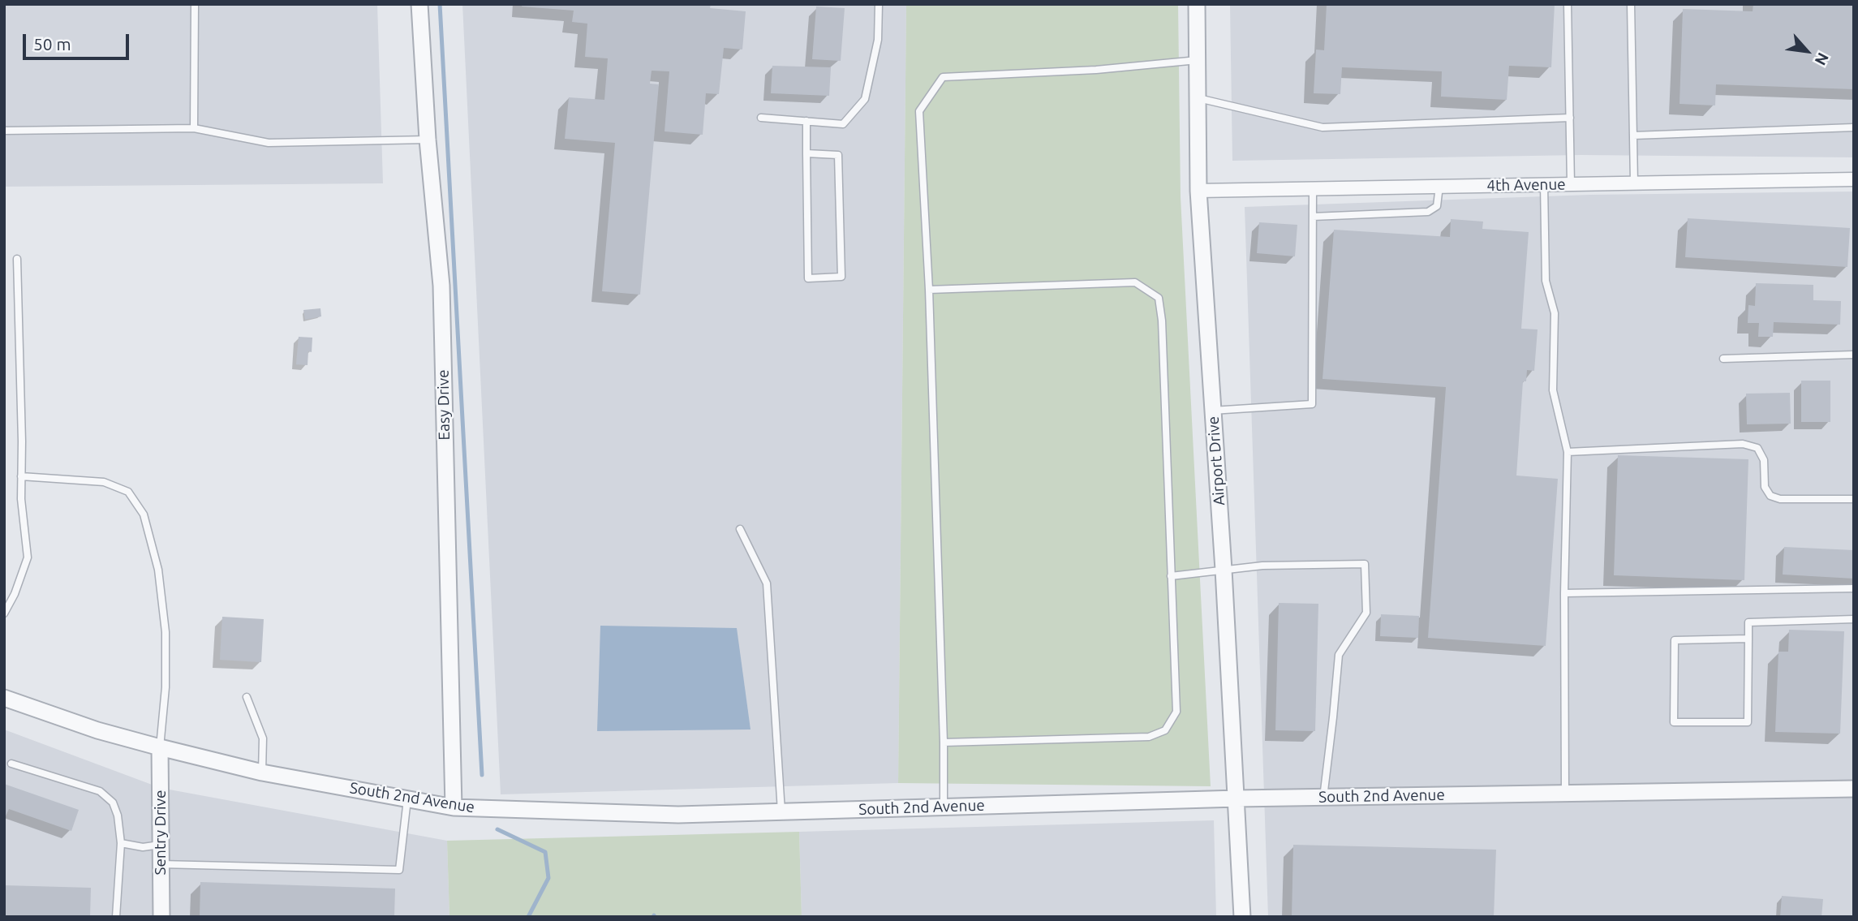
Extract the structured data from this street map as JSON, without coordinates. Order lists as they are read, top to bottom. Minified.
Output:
{"streets":{"street":["4th Avenue","Easy Drive","Airport Drive","South 2nd Avenue","Sentry Drive"]},"crossings":[["4th Avenue","Airport Drive"],["Easy Drive","South 2nd Avenue"],["Airport Drive","South 2nd Avenue"],["South 2nd Avenue","Sentry Drive"]],"scale_bar":"50 m","north":"bottom right"}
